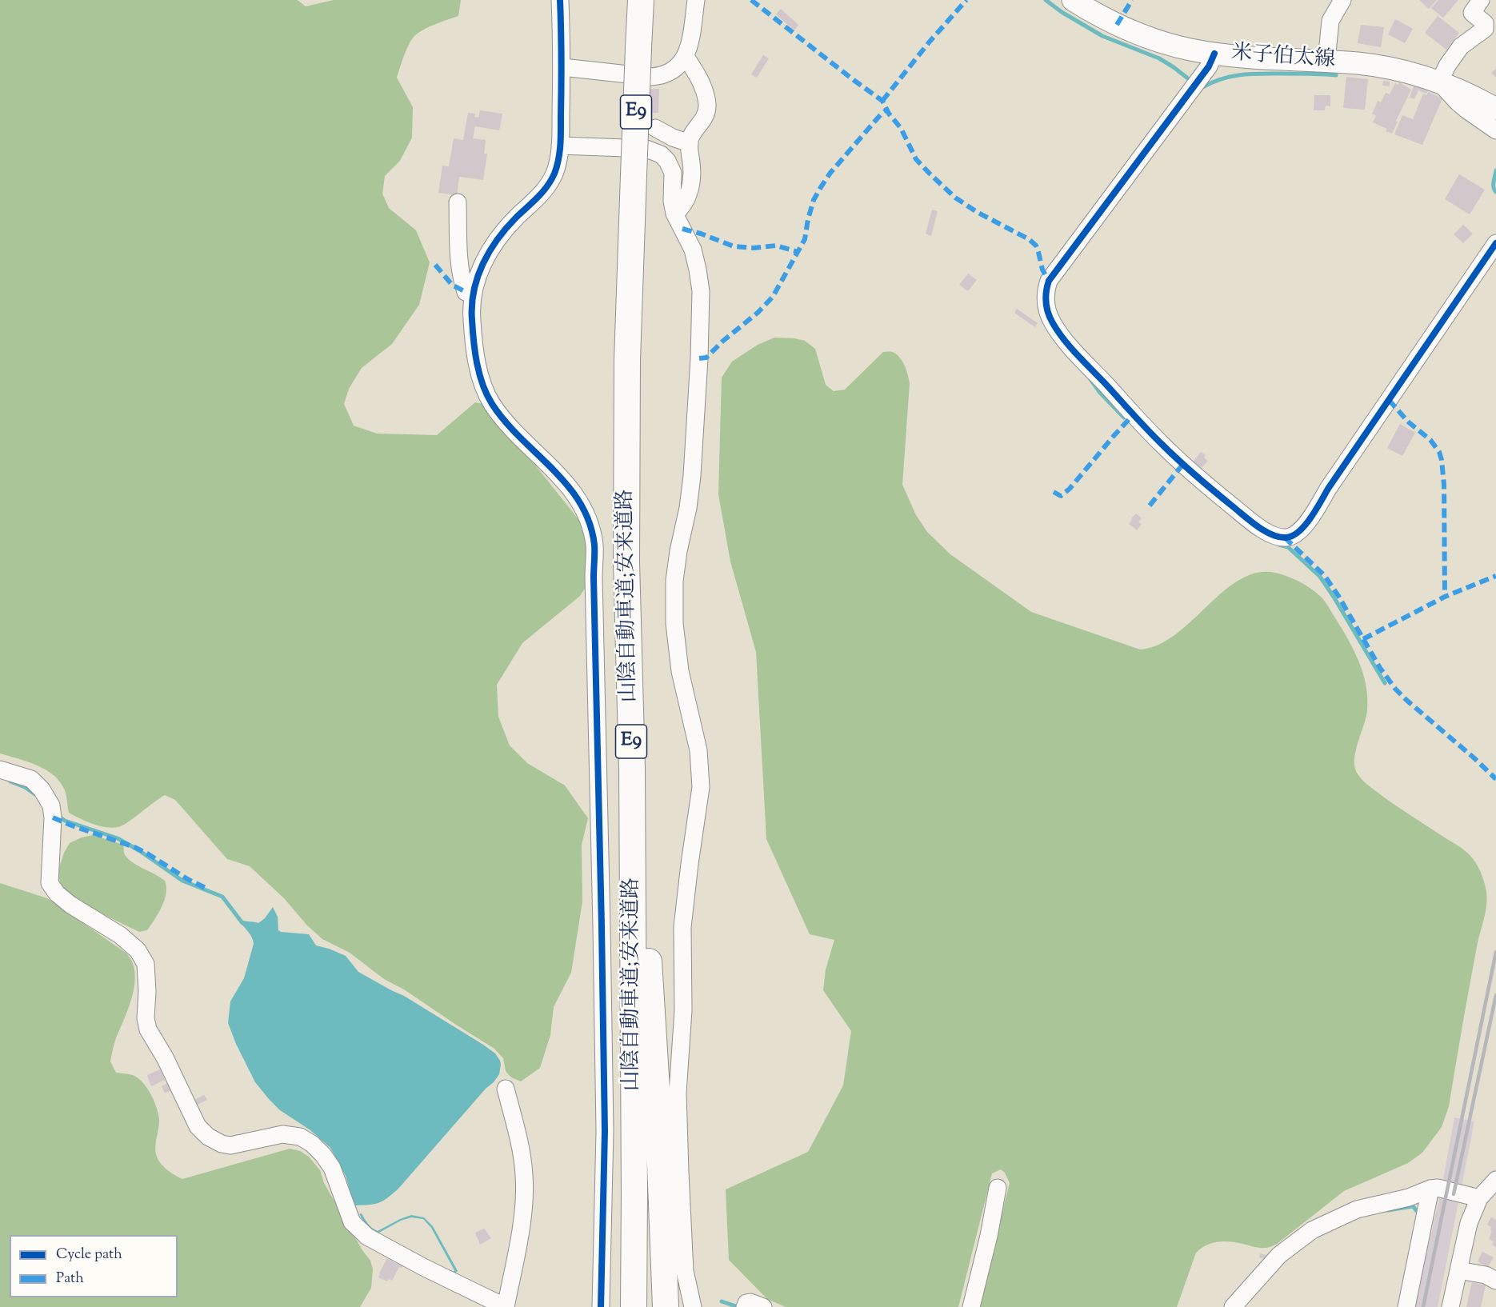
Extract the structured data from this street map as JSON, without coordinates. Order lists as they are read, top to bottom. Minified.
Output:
{"streets":{"highway":["E9","山陰自動車道;安来道路"],"main road":["米子伯太線"]},"legend":["Cycle path","Path"]}
